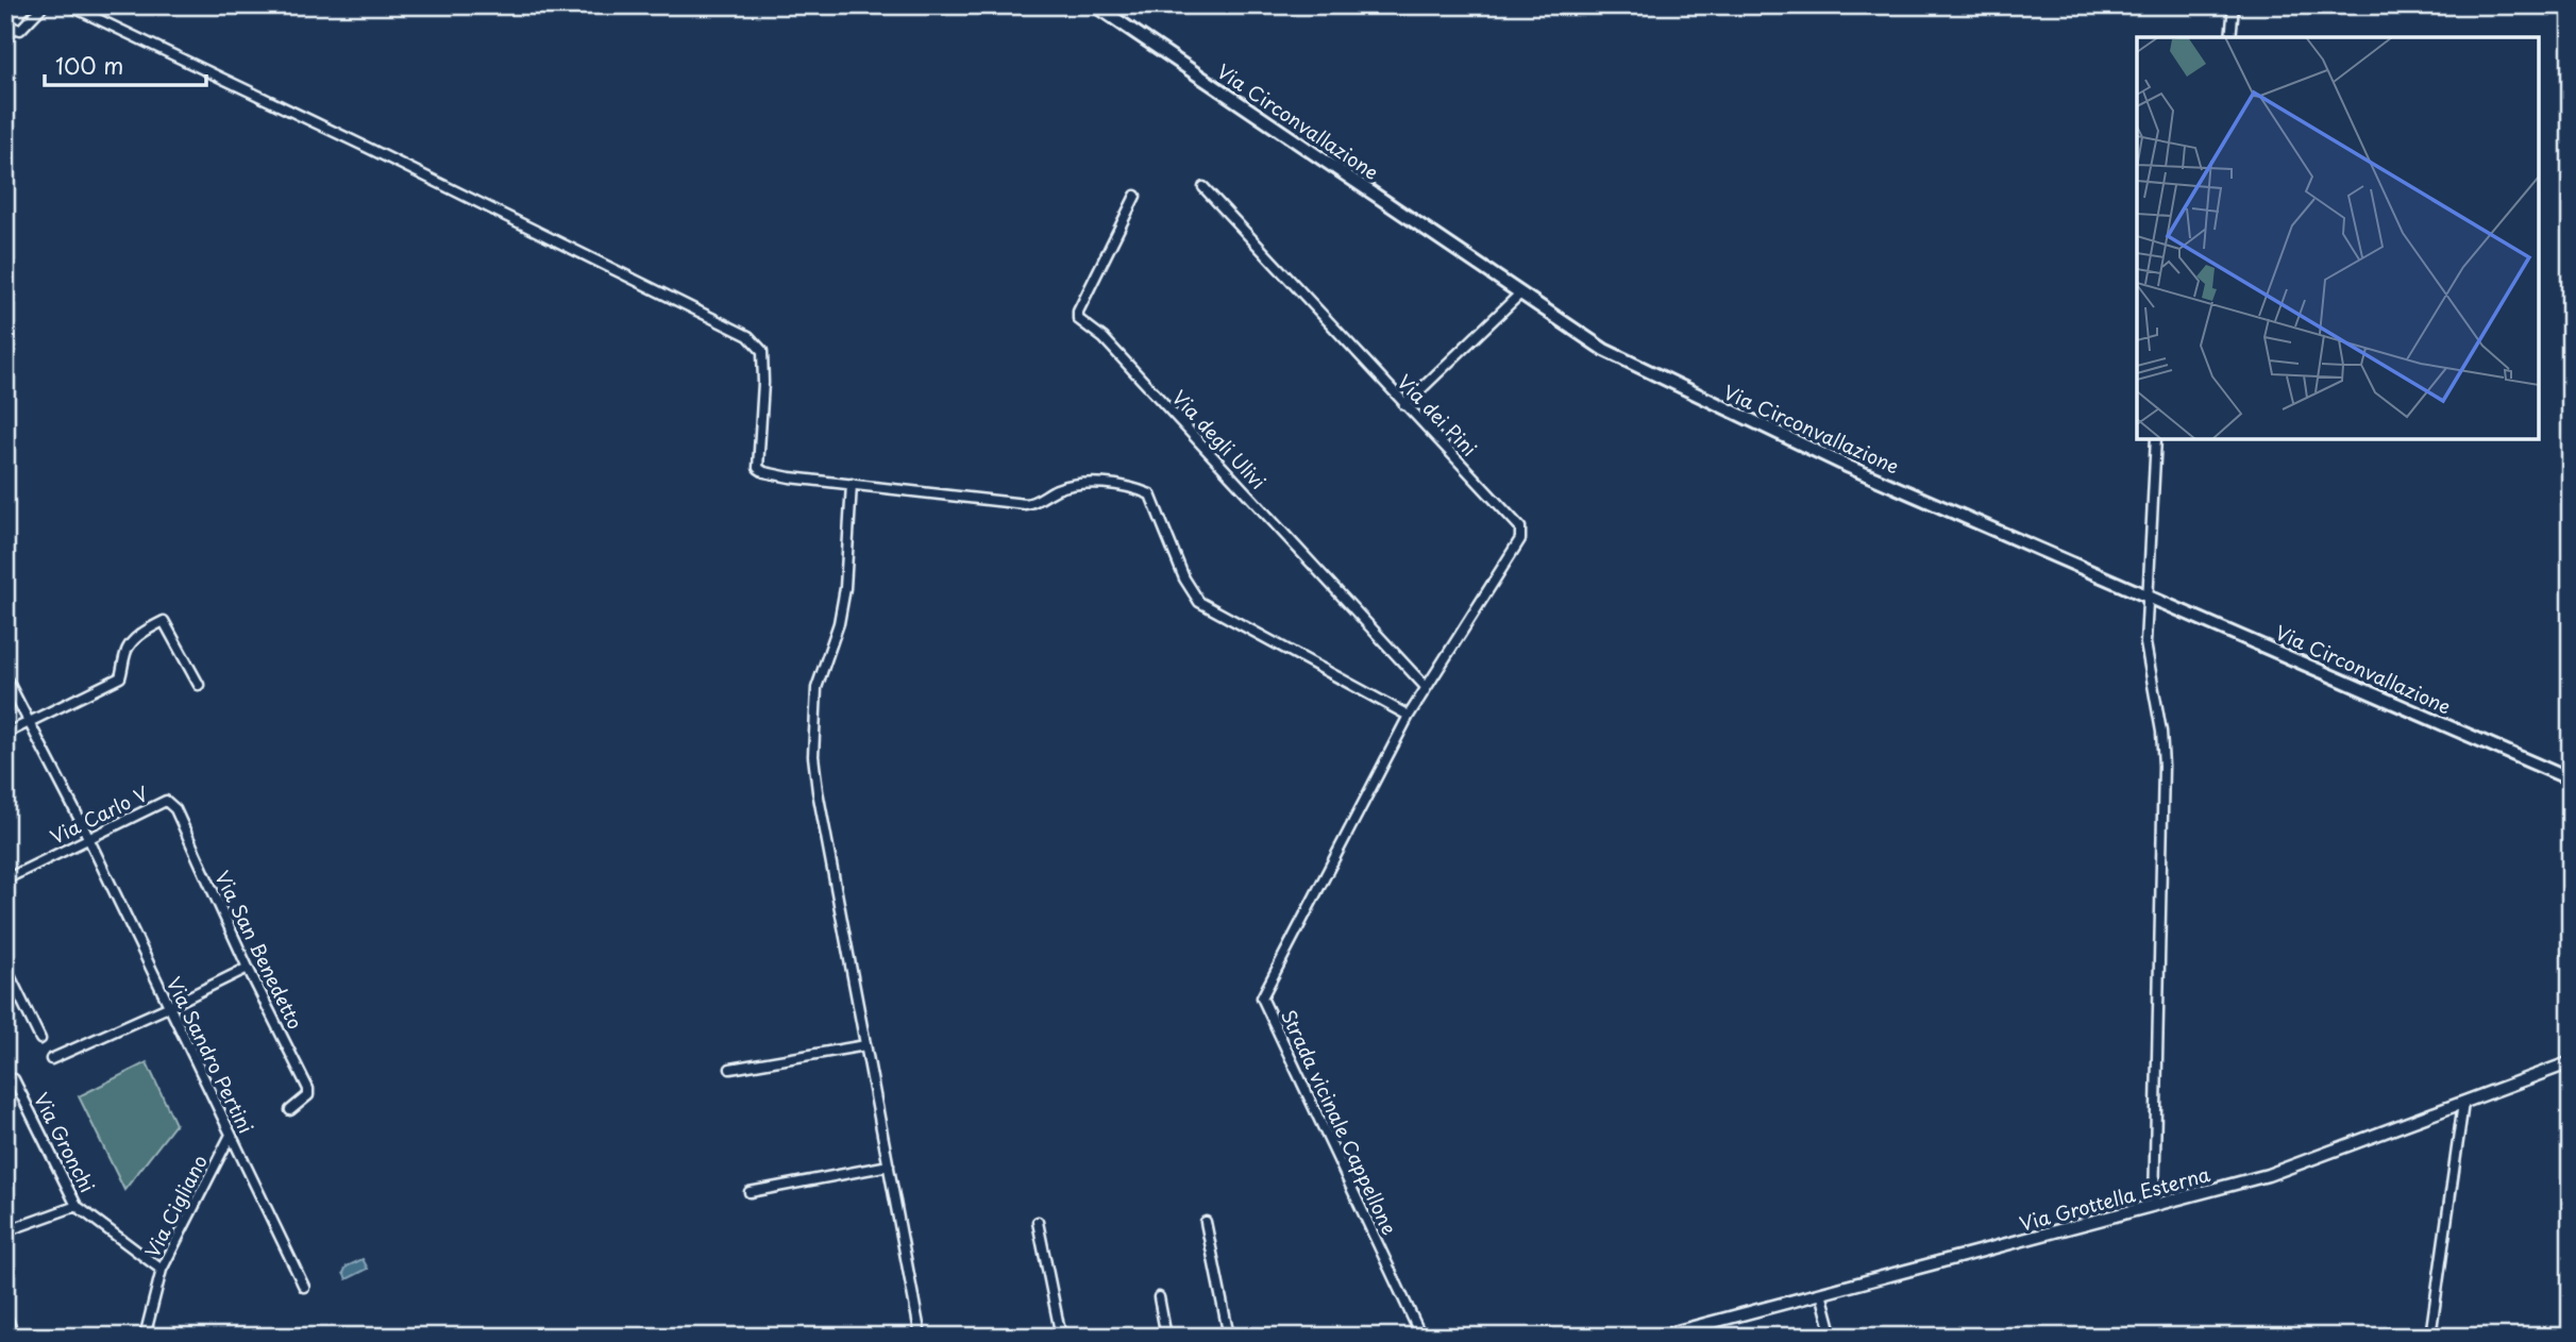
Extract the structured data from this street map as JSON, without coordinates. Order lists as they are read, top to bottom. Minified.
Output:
{"streets":{"main road":["Via Circonvallazione"],"street":["Via dei Pini","Via degli Ulivi","Via Carlo V","Via San Benedetto","Via Sandro Pertini","Strada vicinale Cappellone","Via Gronchi","Via Grottella Esterna","Via Cigliano"]},"crossings":[["Via dei Pini","Via degli Ulivi"],["Via dei Pini","Strada vicinale Cappellone"],["Via degli Ulivi","Strada vicinale Cappellone"],["Via Carlo V","Via San Benedetto"],["Via Carlo V","Via Sandro Pertini"],["Via Sandro Pertini","Via Cigliano"],["Via Gronchi","Via Cigliano"]],"scale_bar":"100 m"}
